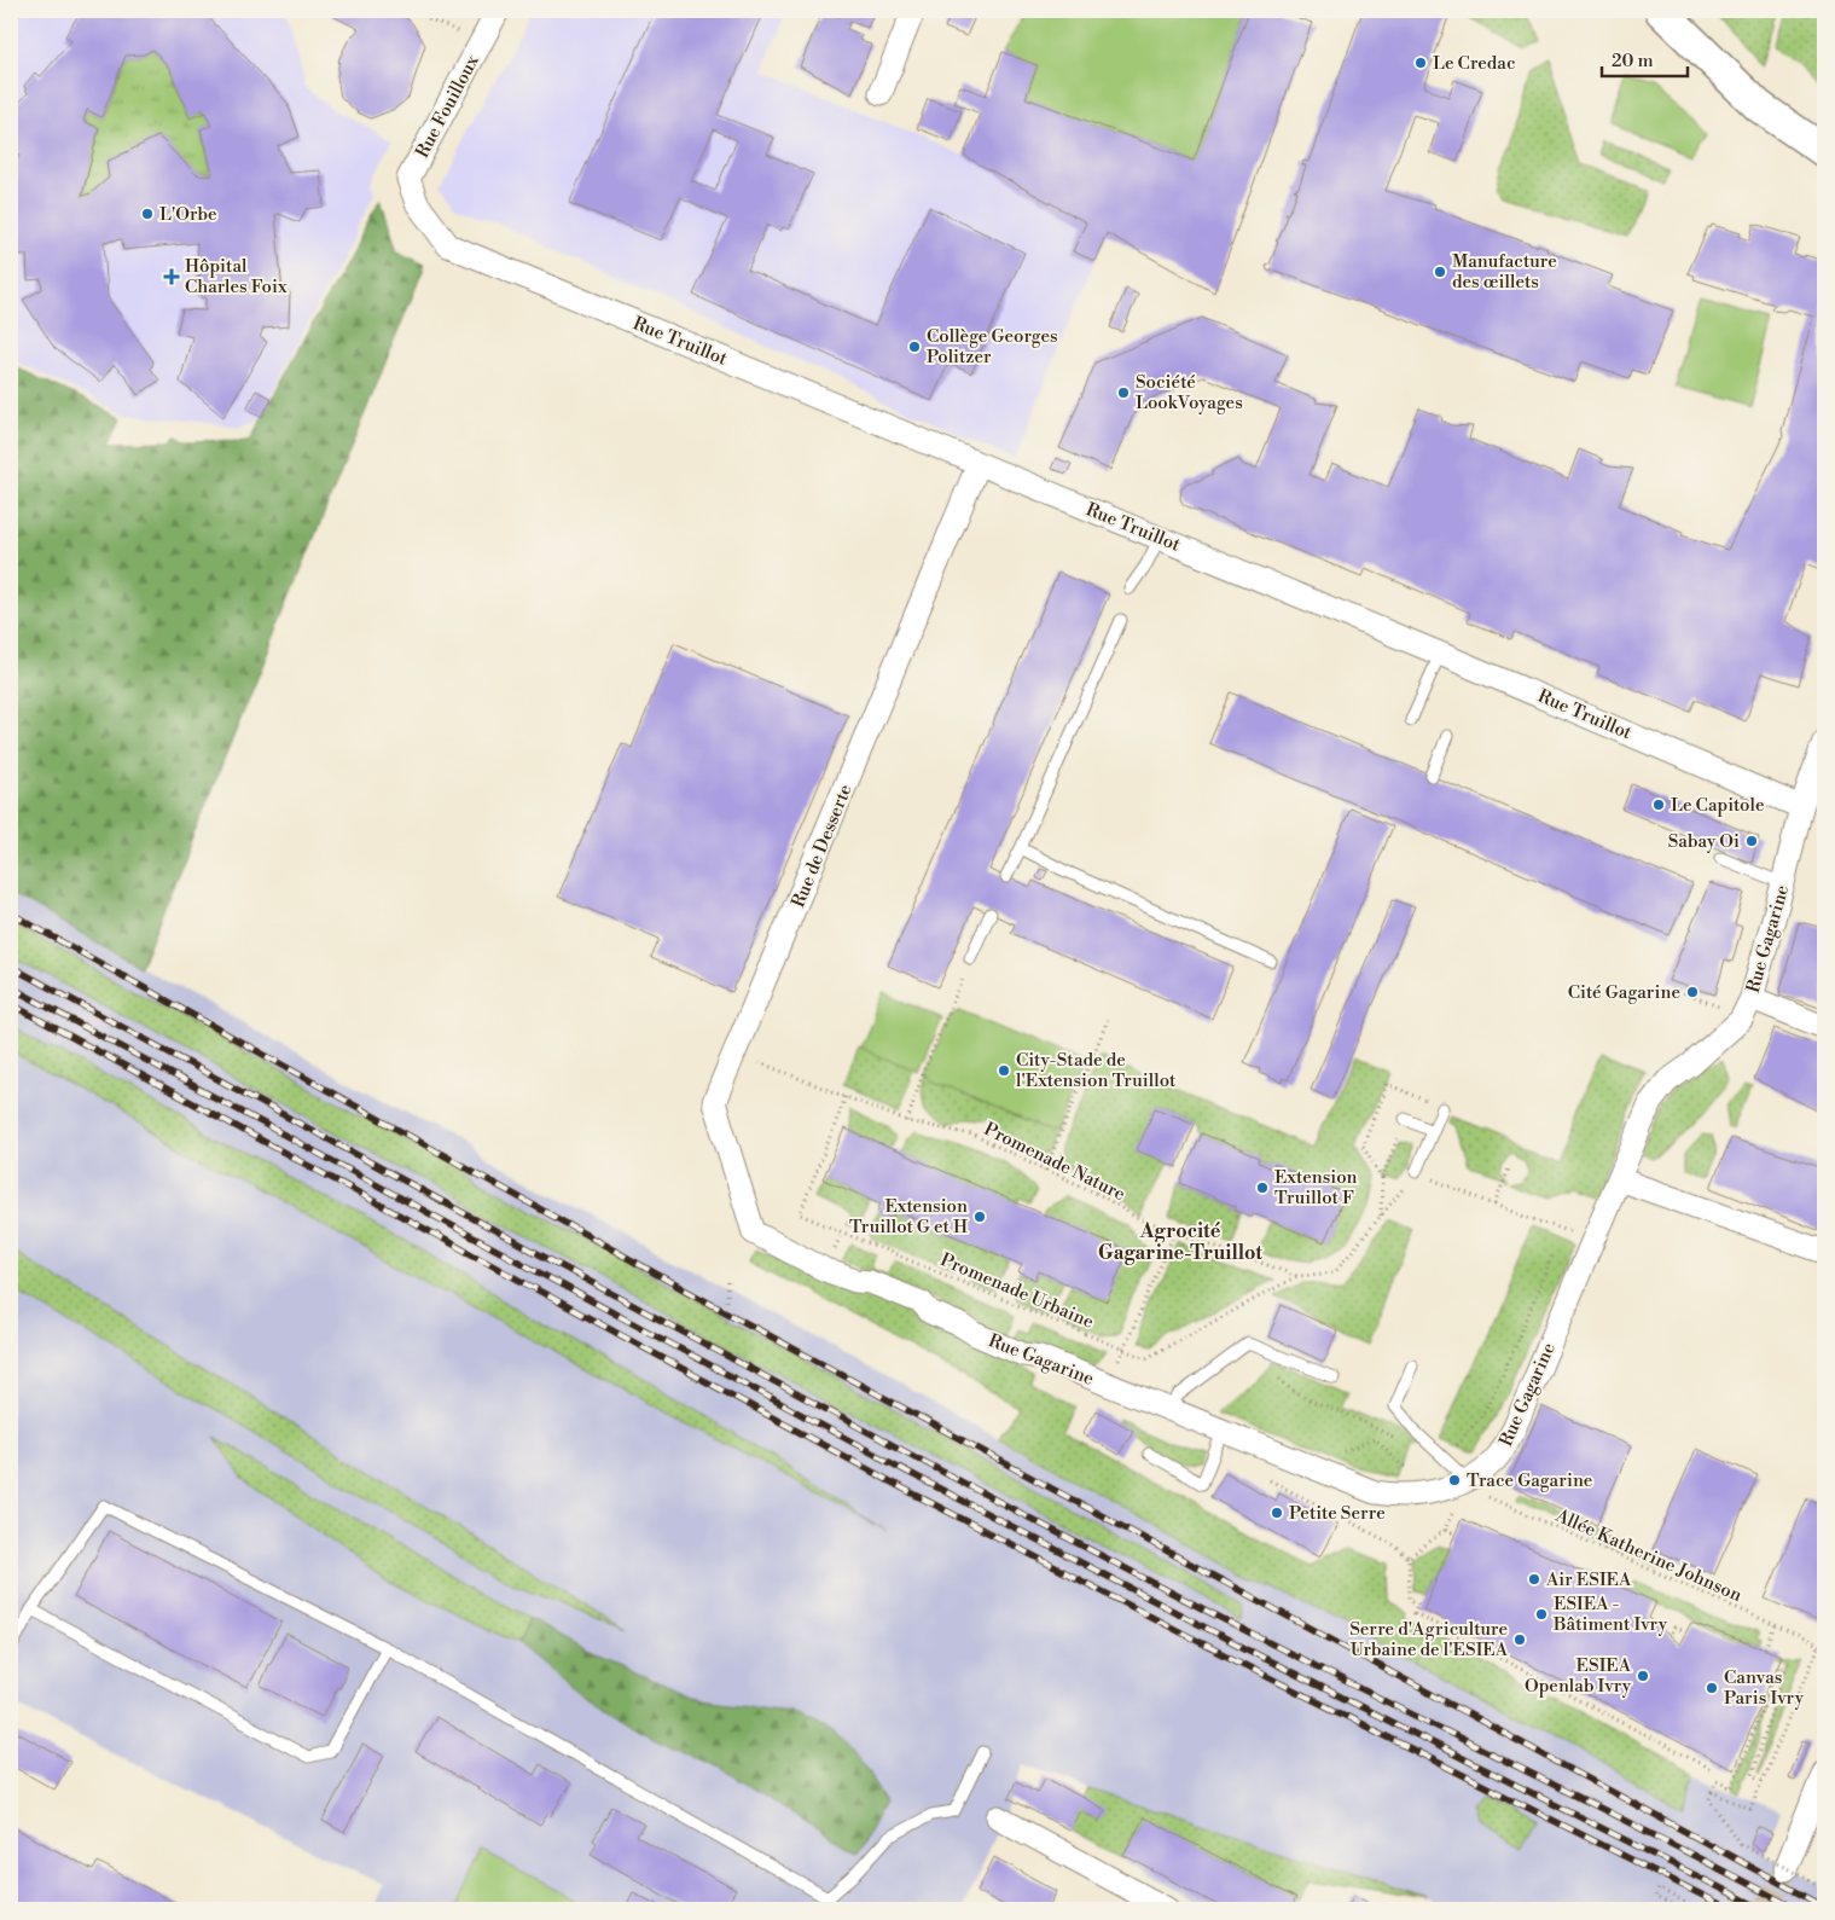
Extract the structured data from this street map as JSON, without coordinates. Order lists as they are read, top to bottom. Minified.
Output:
{"streets":{"street":["Rue Fouilloux","Rue Truillot","Rue de Desserte","Rue Gagarine"],"path":["Promenade Nature","Promenade Urbaine","Allée Katherine Johnson"]},"crossings":[["Rue Fouilloux","Rue Truillot"],["Rue Truillot","Rue de Desserte"],["Rue Truillot","Rue Gagarine"],["Rue de Desserte","Rue Gagarine"],["Rue de Desserte","Promenade Nature"],["Rue Gagarine","Allée Katherine Johnson"],["Promenade Nature","Promenade Urbaine"]],"districts":["Agrocité Gagarine-Truillot"],"places":{"other":["Le Credac","L'Orbe","Manufacture des œillets","Collège Georges Politzer","Société LookVoyages","Le Capitole","Sabay Oi","Cité Gagarine","City-Stade de l'Extension Truillot","Extension Truillot F","Extension Truillot G et H","Trace Gagarine","Petite Serre","Air ESIEA","ESIEA - Bâtiment Ivry","Serre d'Agriculture Urbaine de l'ESIEA","ESIEA Openlab Ivry","Canvas Paris Ivry"],"health":["Hôpital Charles Foix"]},"scale_bar":"20 m"}
